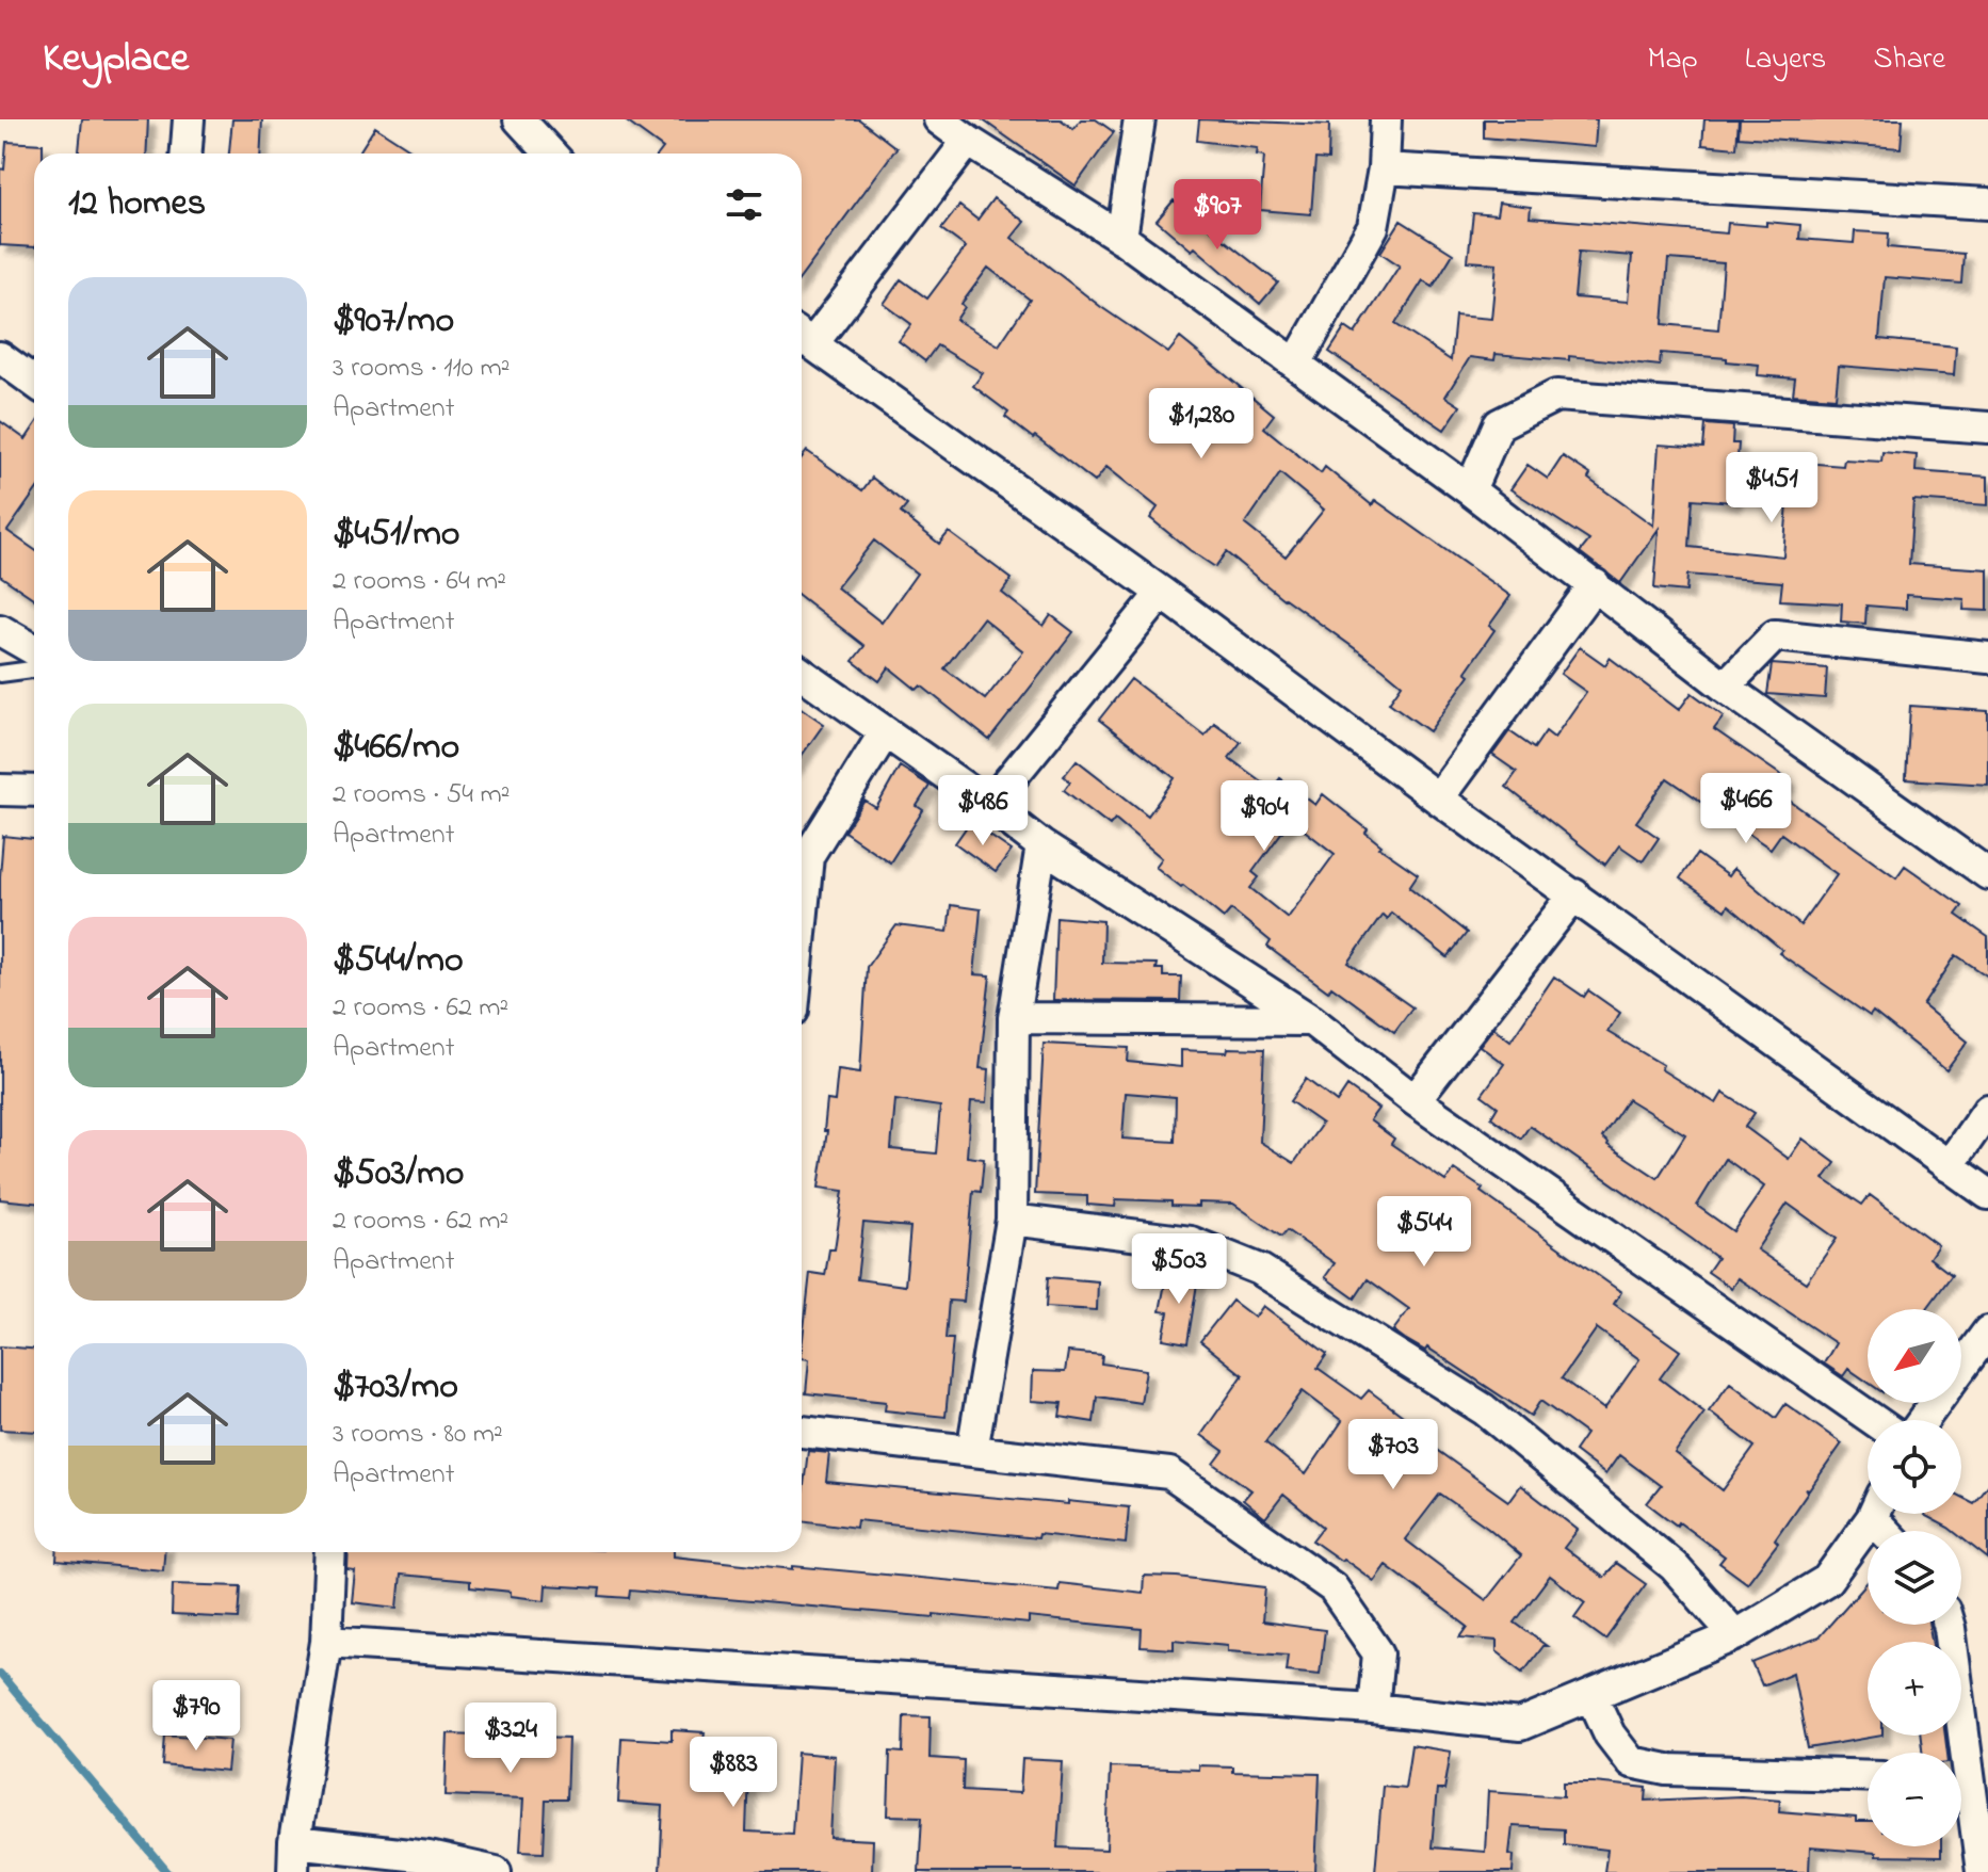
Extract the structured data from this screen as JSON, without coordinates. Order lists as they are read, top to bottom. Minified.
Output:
{"north":"bottom left","page":{"header":"Keyplace","nav":["Map","Layers","Share"],"heading":"12 homes","price":["$907","$1,280","$451","$466","$486","$904","$544","$503","$703","$790","$324","$883"],"list":[{"name":"$907/mo","note":"3 rooms · 110 m² · Apartment"},{"name":"$451/mo","note":"2 rooms · 64 m² · Apartment"},{"name":"$466/mo","note":"2 rooms · 54 m² · Apartment"},{"name":"$544/mo","note":"2 rooms · 62 m² · Apartment"},{"name":"$503/mo","note":"2 rooms · 62 m² · Apartment"},{"name":"$703/mo","note":"3 rooms · 80 m² · Apartment"}],"map_buttons":["+","−"]}}
